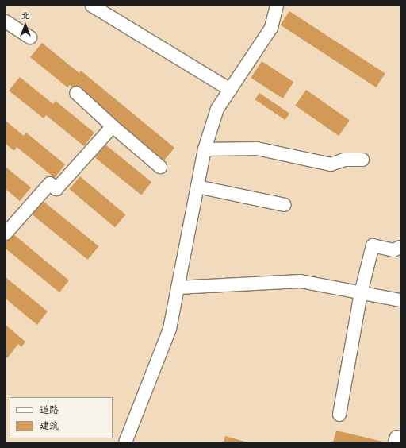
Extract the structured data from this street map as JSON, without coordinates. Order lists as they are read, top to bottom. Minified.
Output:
{"legend":["道路","建筑"],"north":"top"}
